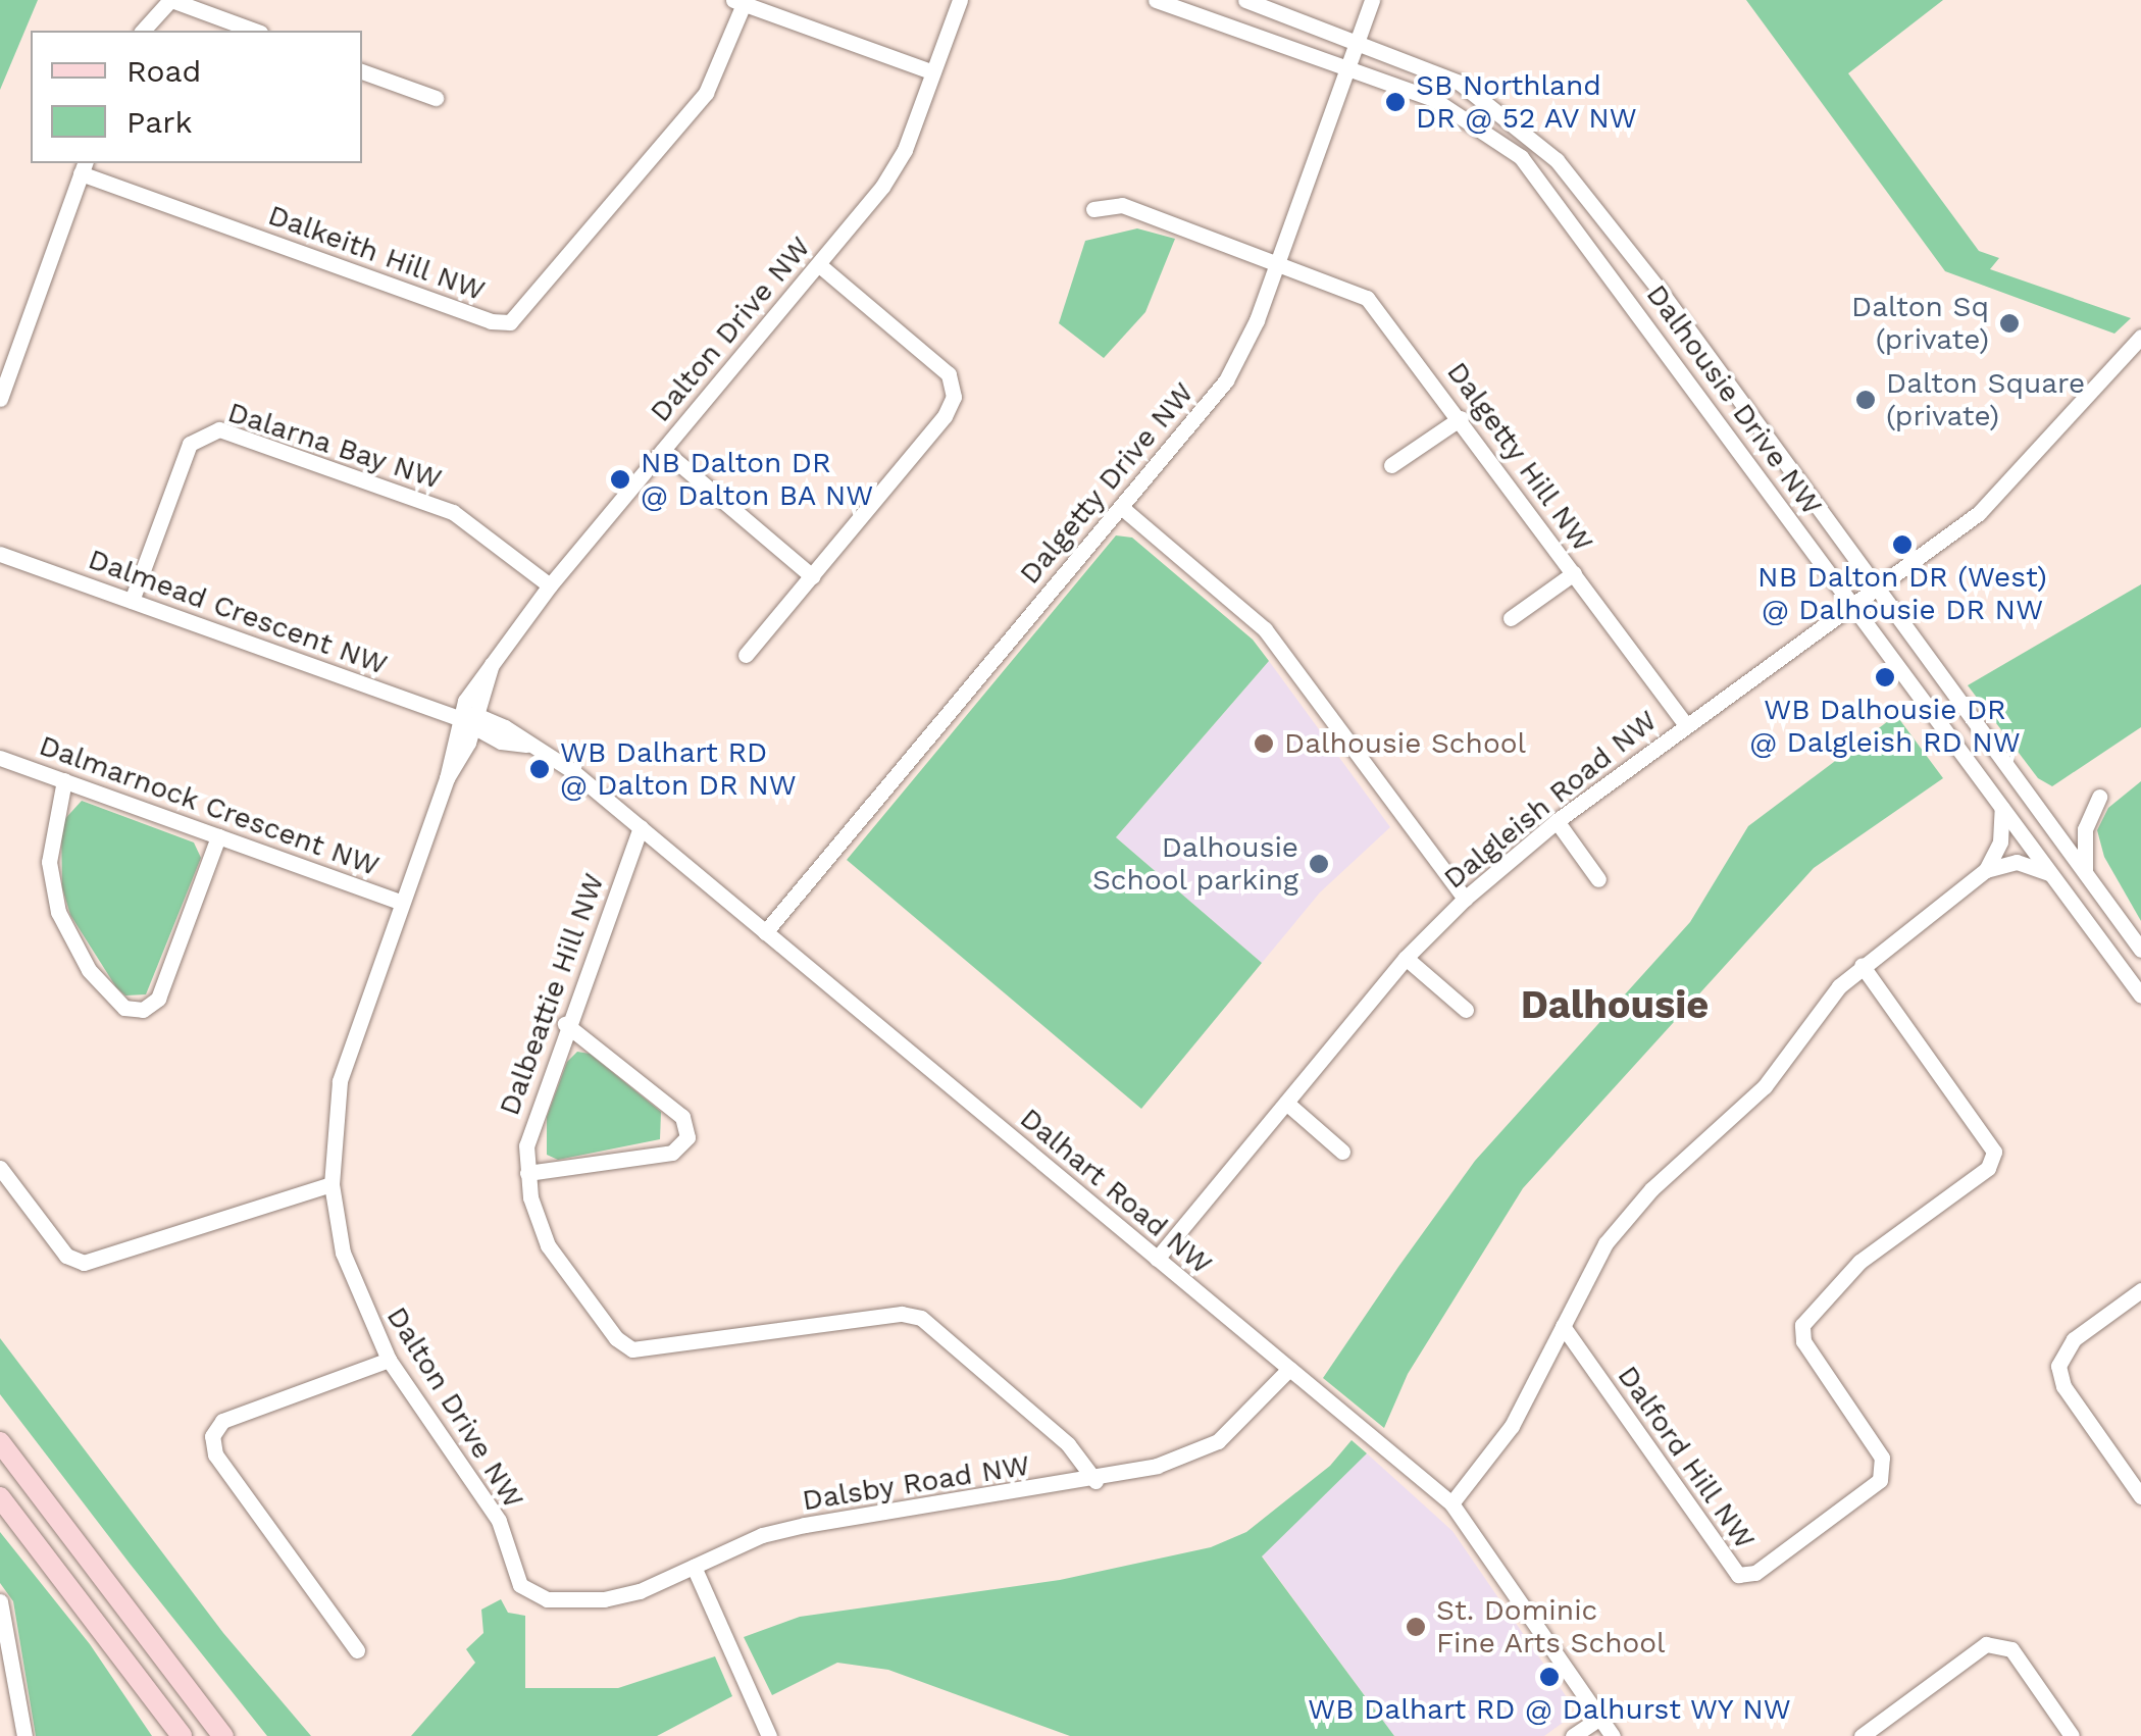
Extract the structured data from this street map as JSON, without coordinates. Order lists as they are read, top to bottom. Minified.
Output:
{"streets":{"street":["Dalkeith Hill NW","Dalton Drive NW","Dalhousie Drive NW","Dalarna Bay NW","Dalgetty Hill NW","Dalgetty Drive NW","Dalmead Crescent NW","Dalgleish Road NW","Dalmarnock Crescent NW","Dalbeattie Hill NW","Dalhart Road NW","Dalford Hill NW","Dalsby Road NW"]},"crossings":[["Dalton Drive NW","Dalarna Bay NW"],["Dalton Drive NW","Dalmead Crescent NW"],["Dalton Drive NW","Dalmarnock Crescent NW"],["Dalton Drive NW","Dalhart Road NW"],["Dalton Drive NW","Dalsby Road NW"],["Dalhousie Drive NW","Dalgetty Drive NW"],["Dalhousie Drive NW","Dalgleish Road NW"],["Dalarna Bay NW","Dalmead Crescent NW"],["Dalgetty Hill NW","Dalgetty Drive NW"],["Dalgetty Hill NW","Dalgleish Road NW"],["Dalgetty Drive NW","Dalhart Road NW"],["Dalmead Crescent NW","Dalhart Road NW"],["Dalgleish Road NW","Dalhart Road NW"],["Dalbeattie Hill NW","Dalhart Road NW"],["Dalbeattie Hill NW","Dalsby Road NW"],["Dalhart Road NW","Dalsby Road NW"]],"districts":["Dalhousie"],"places":["SB Northland DR @ 52 AV NW","Dalton Sq (private)","Dalton Square (private)","NB Dalton DR @ Dalton BA NW","NB Dalton DR (West) @ Dalhousie DR NW","WB Dalhousie DR @ Dalgleish RD NW","Dalhousie School","WB Dalhart RD @ Dalton DR NW","Dalhousie School parking","St. Dominic Fine Arts School","WB Dalhart RD @ Dalhurst WY NW"],"legend":["Road","Park"]}
